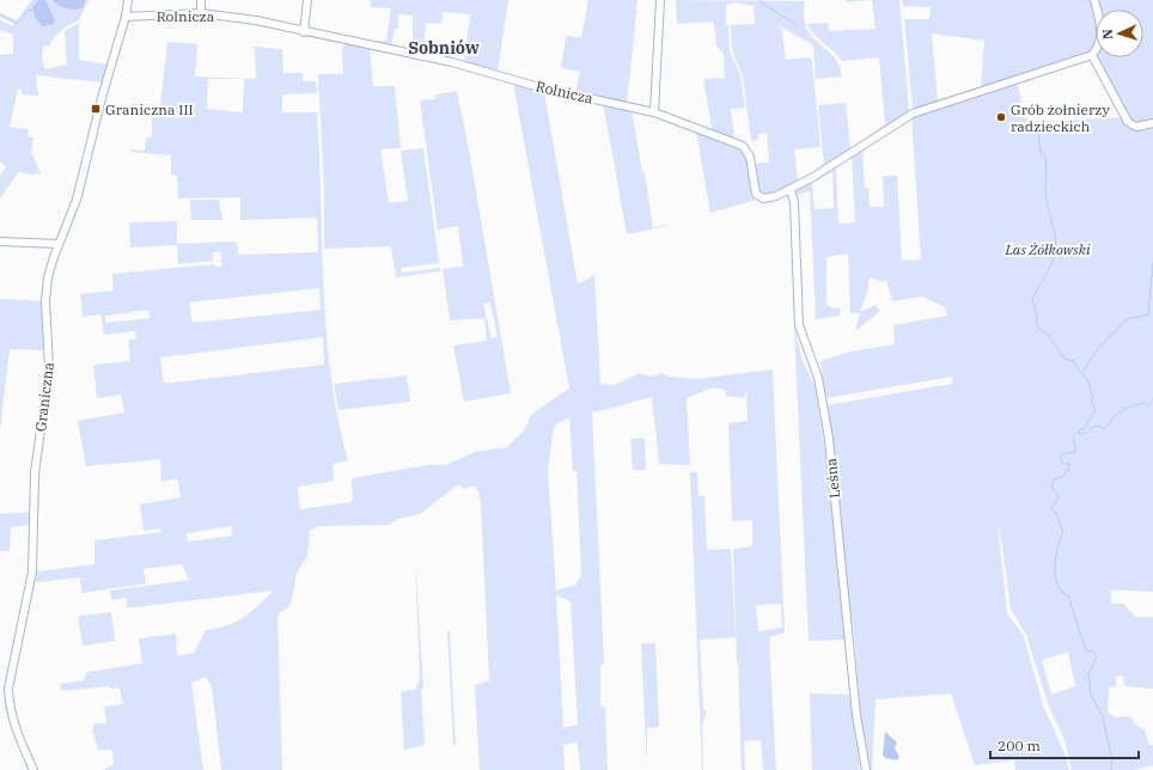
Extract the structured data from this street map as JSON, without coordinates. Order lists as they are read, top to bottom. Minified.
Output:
{"streets":{"street":["Rolnicza","Graniczna","Leśna"]},"crossings":[["Rolnicza","Graniczna"],["Rolnicza","Leśna"]],"districts":["Sobniów"],"parks":["Las Żółkowski"],"places":{"transit":["Graniczna III"],"other":["Grób żołnierzy radzieckich"]},"scale_bar":"200 m","north":"left"}
